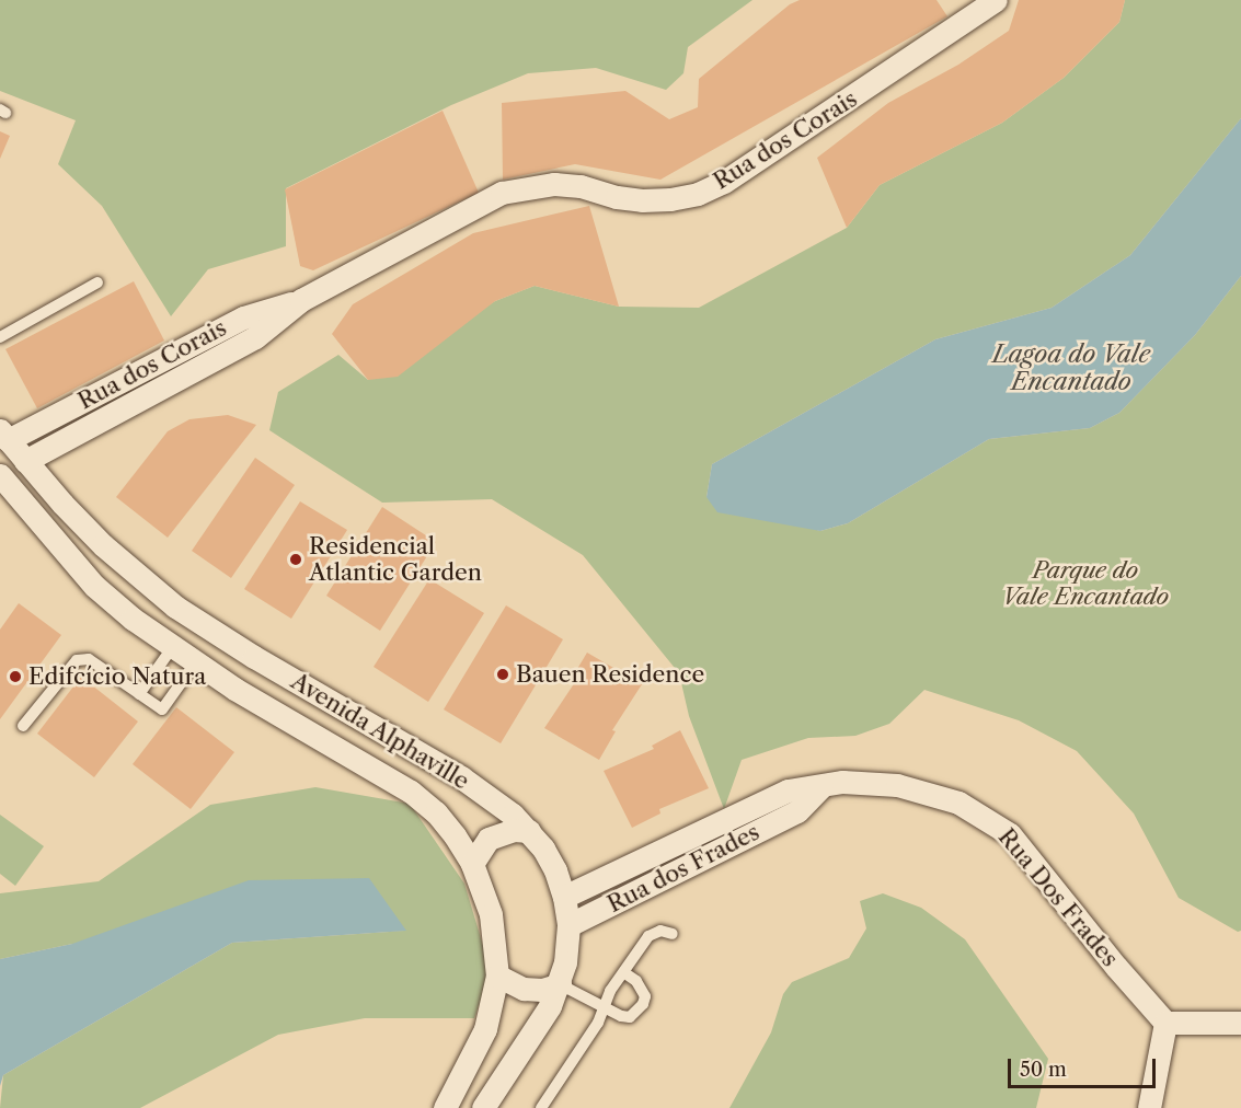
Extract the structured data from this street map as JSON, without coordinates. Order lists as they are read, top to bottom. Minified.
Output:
{"streets":{"street":["Rua dos Corais","Avenida Alphaville","Rua dos Frades","Rua Dos Frades"]},"crossings":[["Rua dos Corais","Avenida Alphaville"],["Avenida Alphaville","Rua dos Frades"],["Rua dos Frades","Rua Dos Frades"]],"water":["Lagoa do Vale Encantado"],"parks":["Parque do Vale Encantado"],"places":["Residencial Atlantic Garden","Bauen Residence","Edifcício Natura"],"scale_bar":"50 m"}
